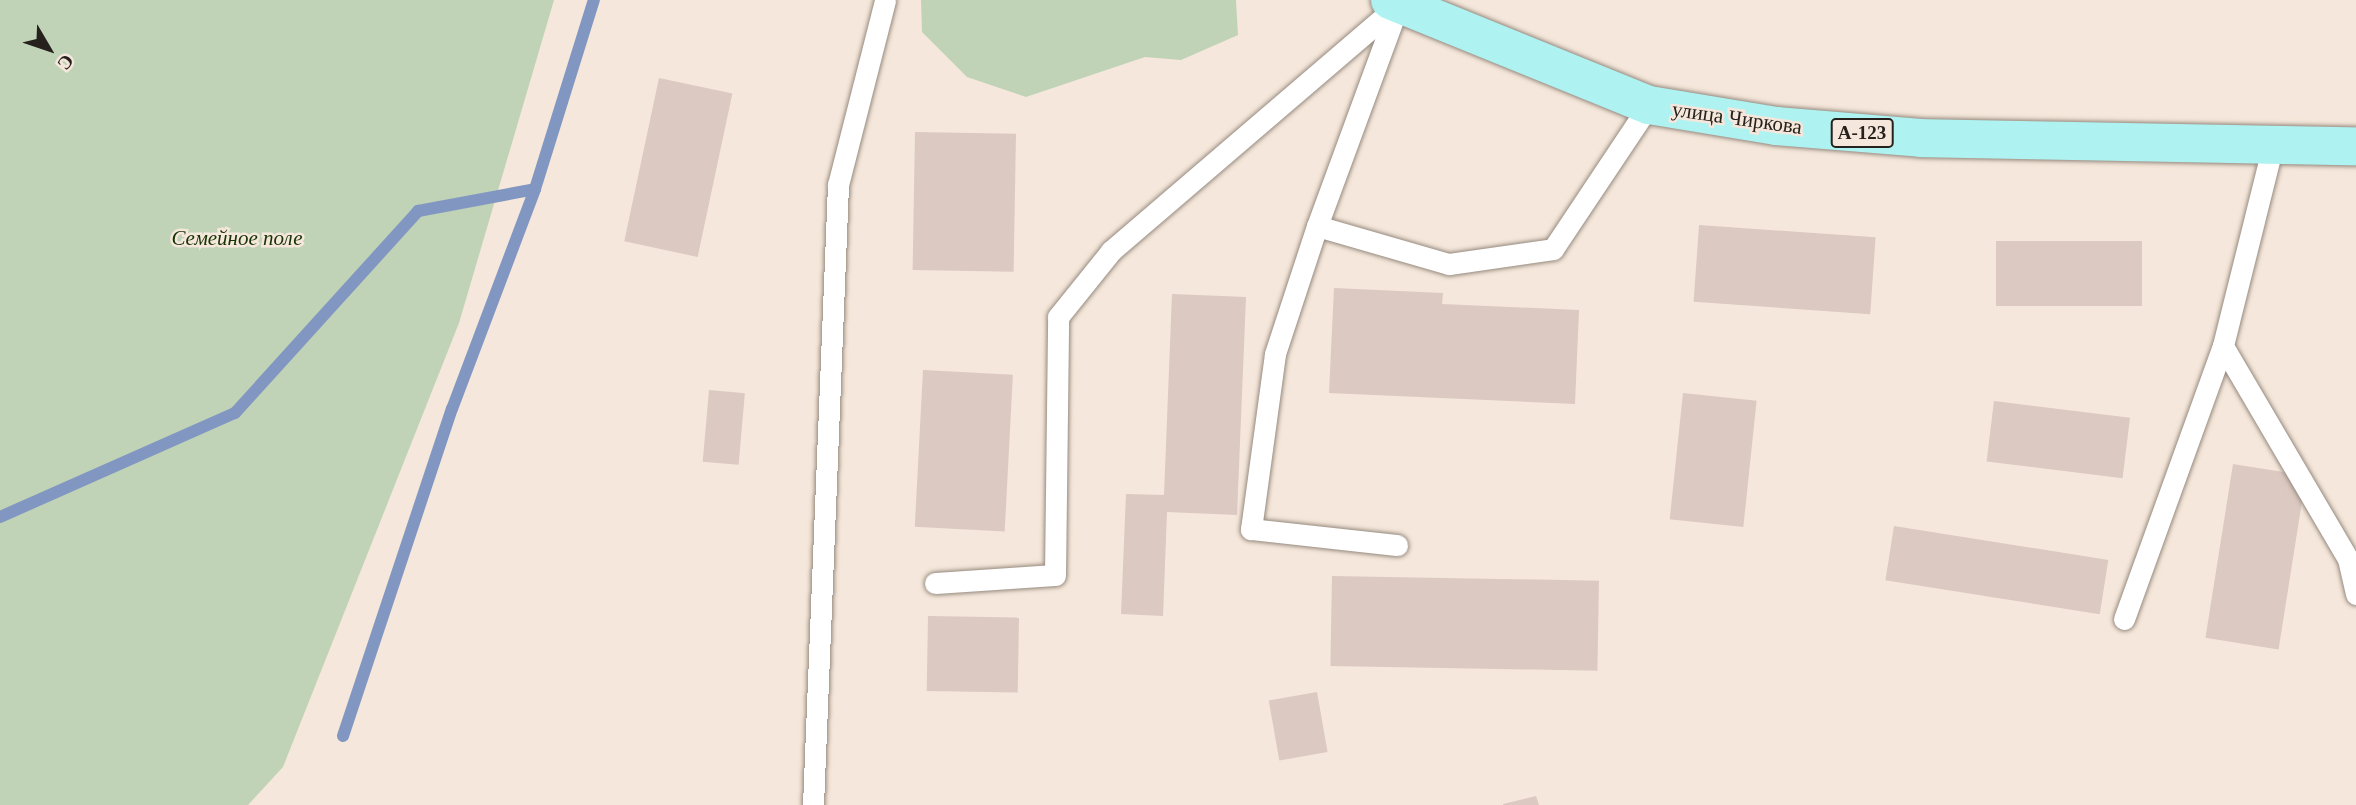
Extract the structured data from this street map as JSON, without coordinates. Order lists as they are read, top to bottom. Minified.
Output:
{"streets":{"main road":["улица Чиркова","А-123"]},"parks":["Семейное поле"],"north":"bottom right"}
